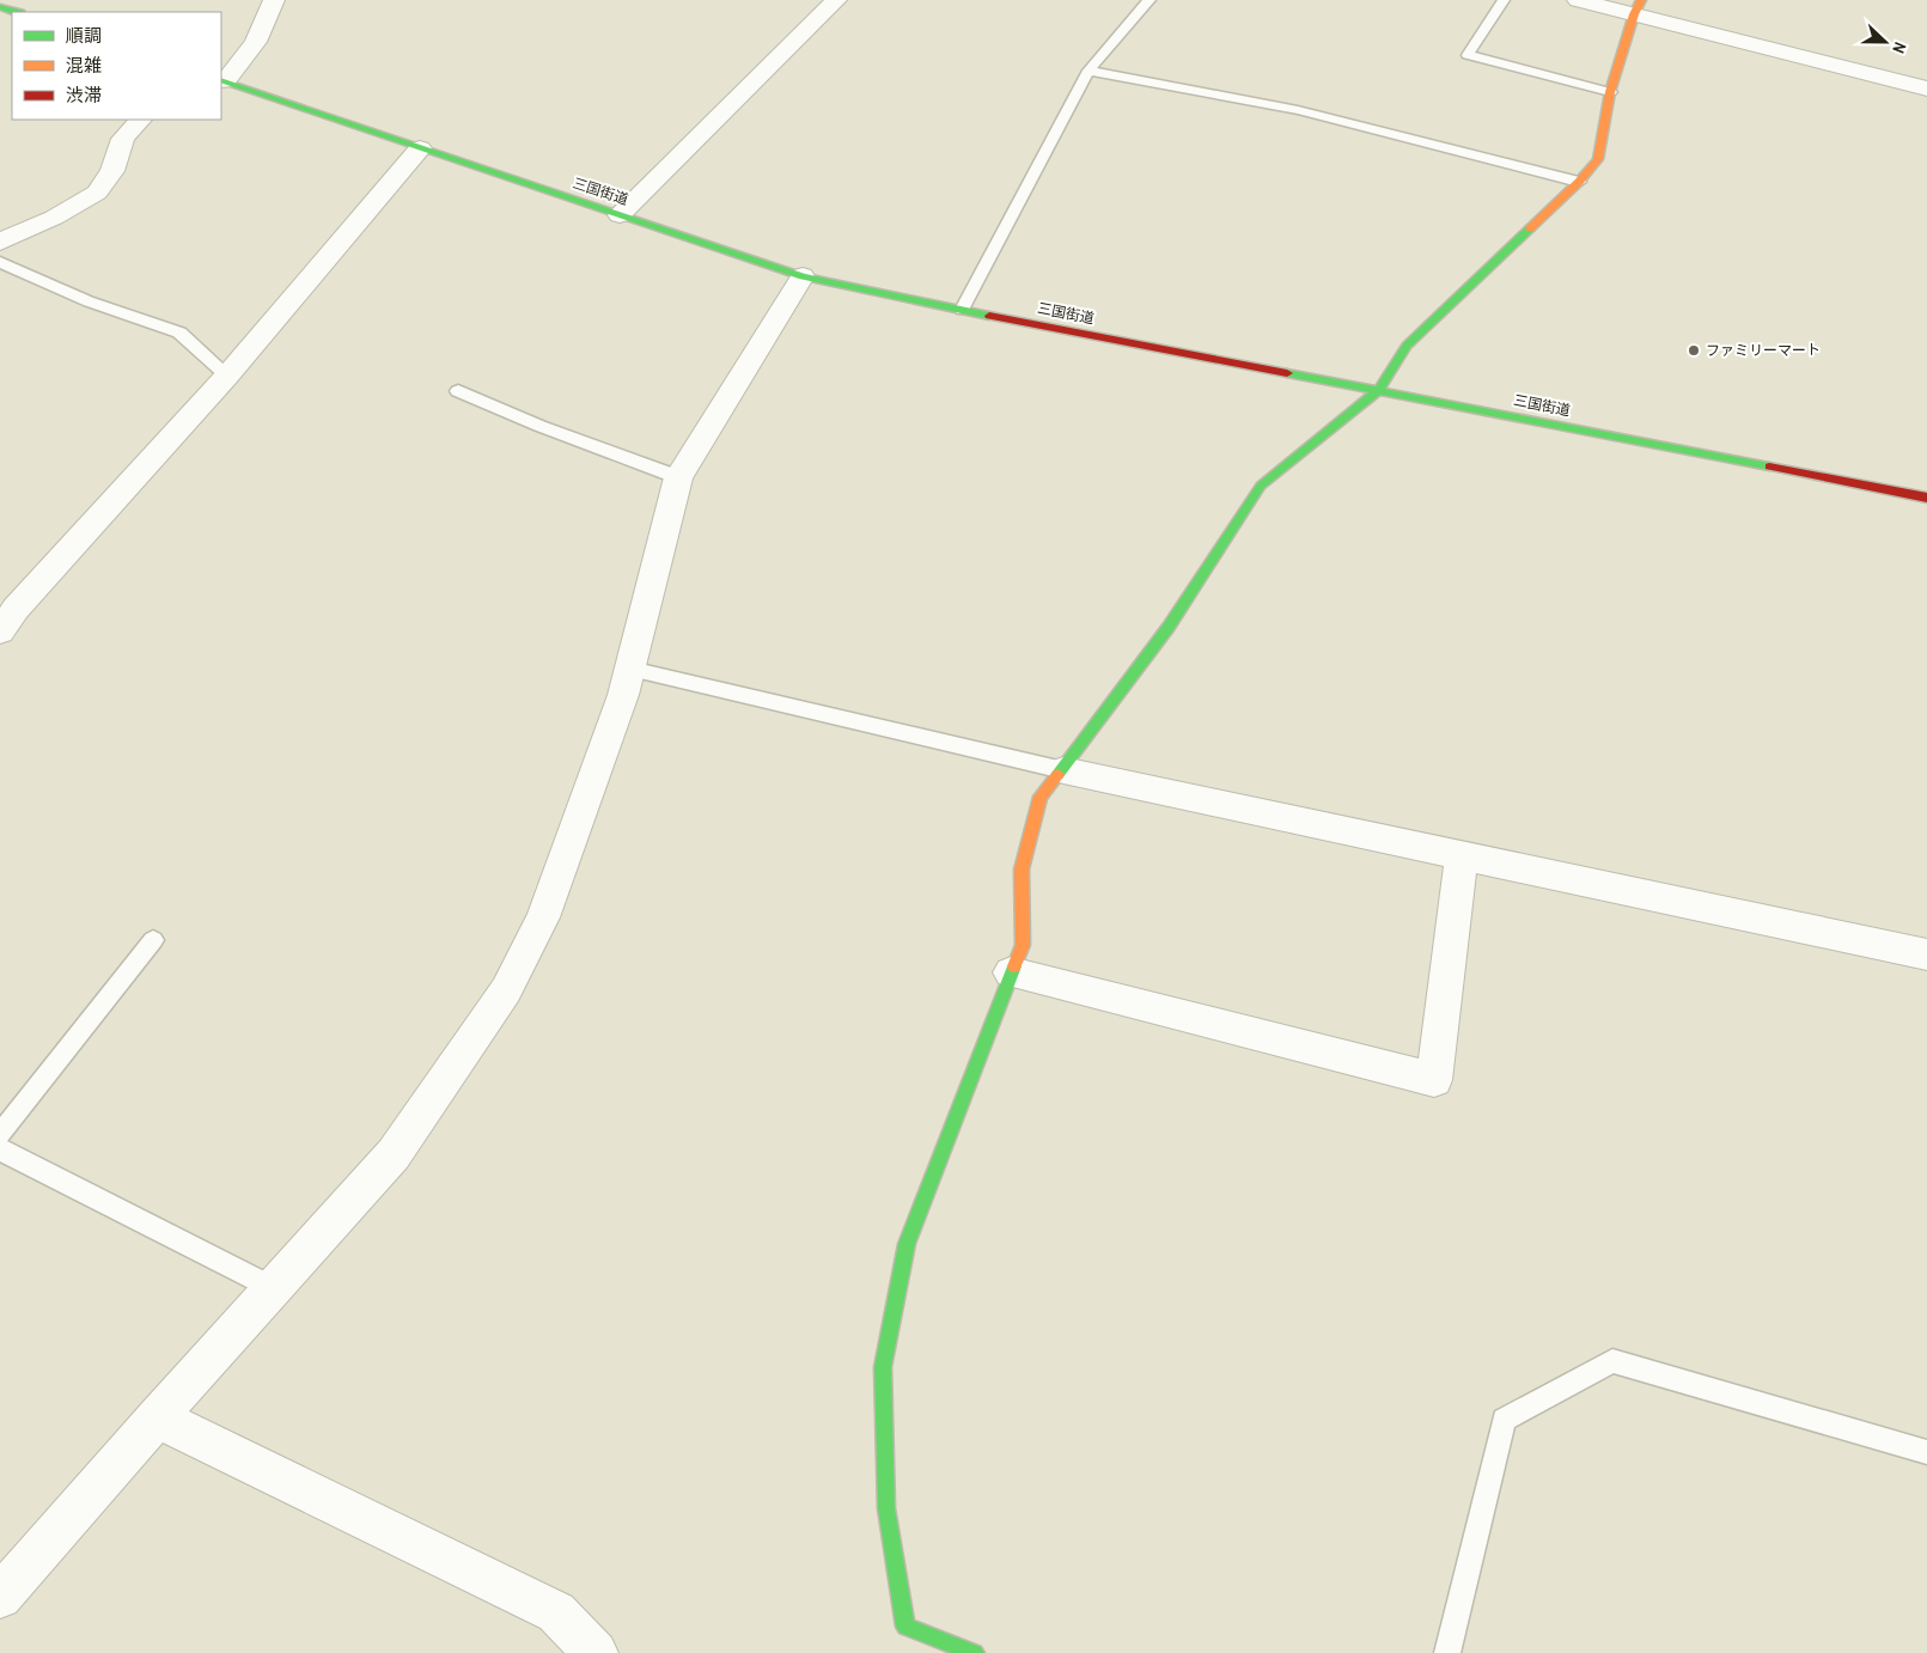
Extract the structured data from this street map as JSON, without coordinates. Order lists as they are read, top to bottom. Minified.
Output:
{"streets":{"street":["三国街道"]},"places":["ファミリーマート"],"legend":["順調","混雑","渋滞"],"north":"right"}
